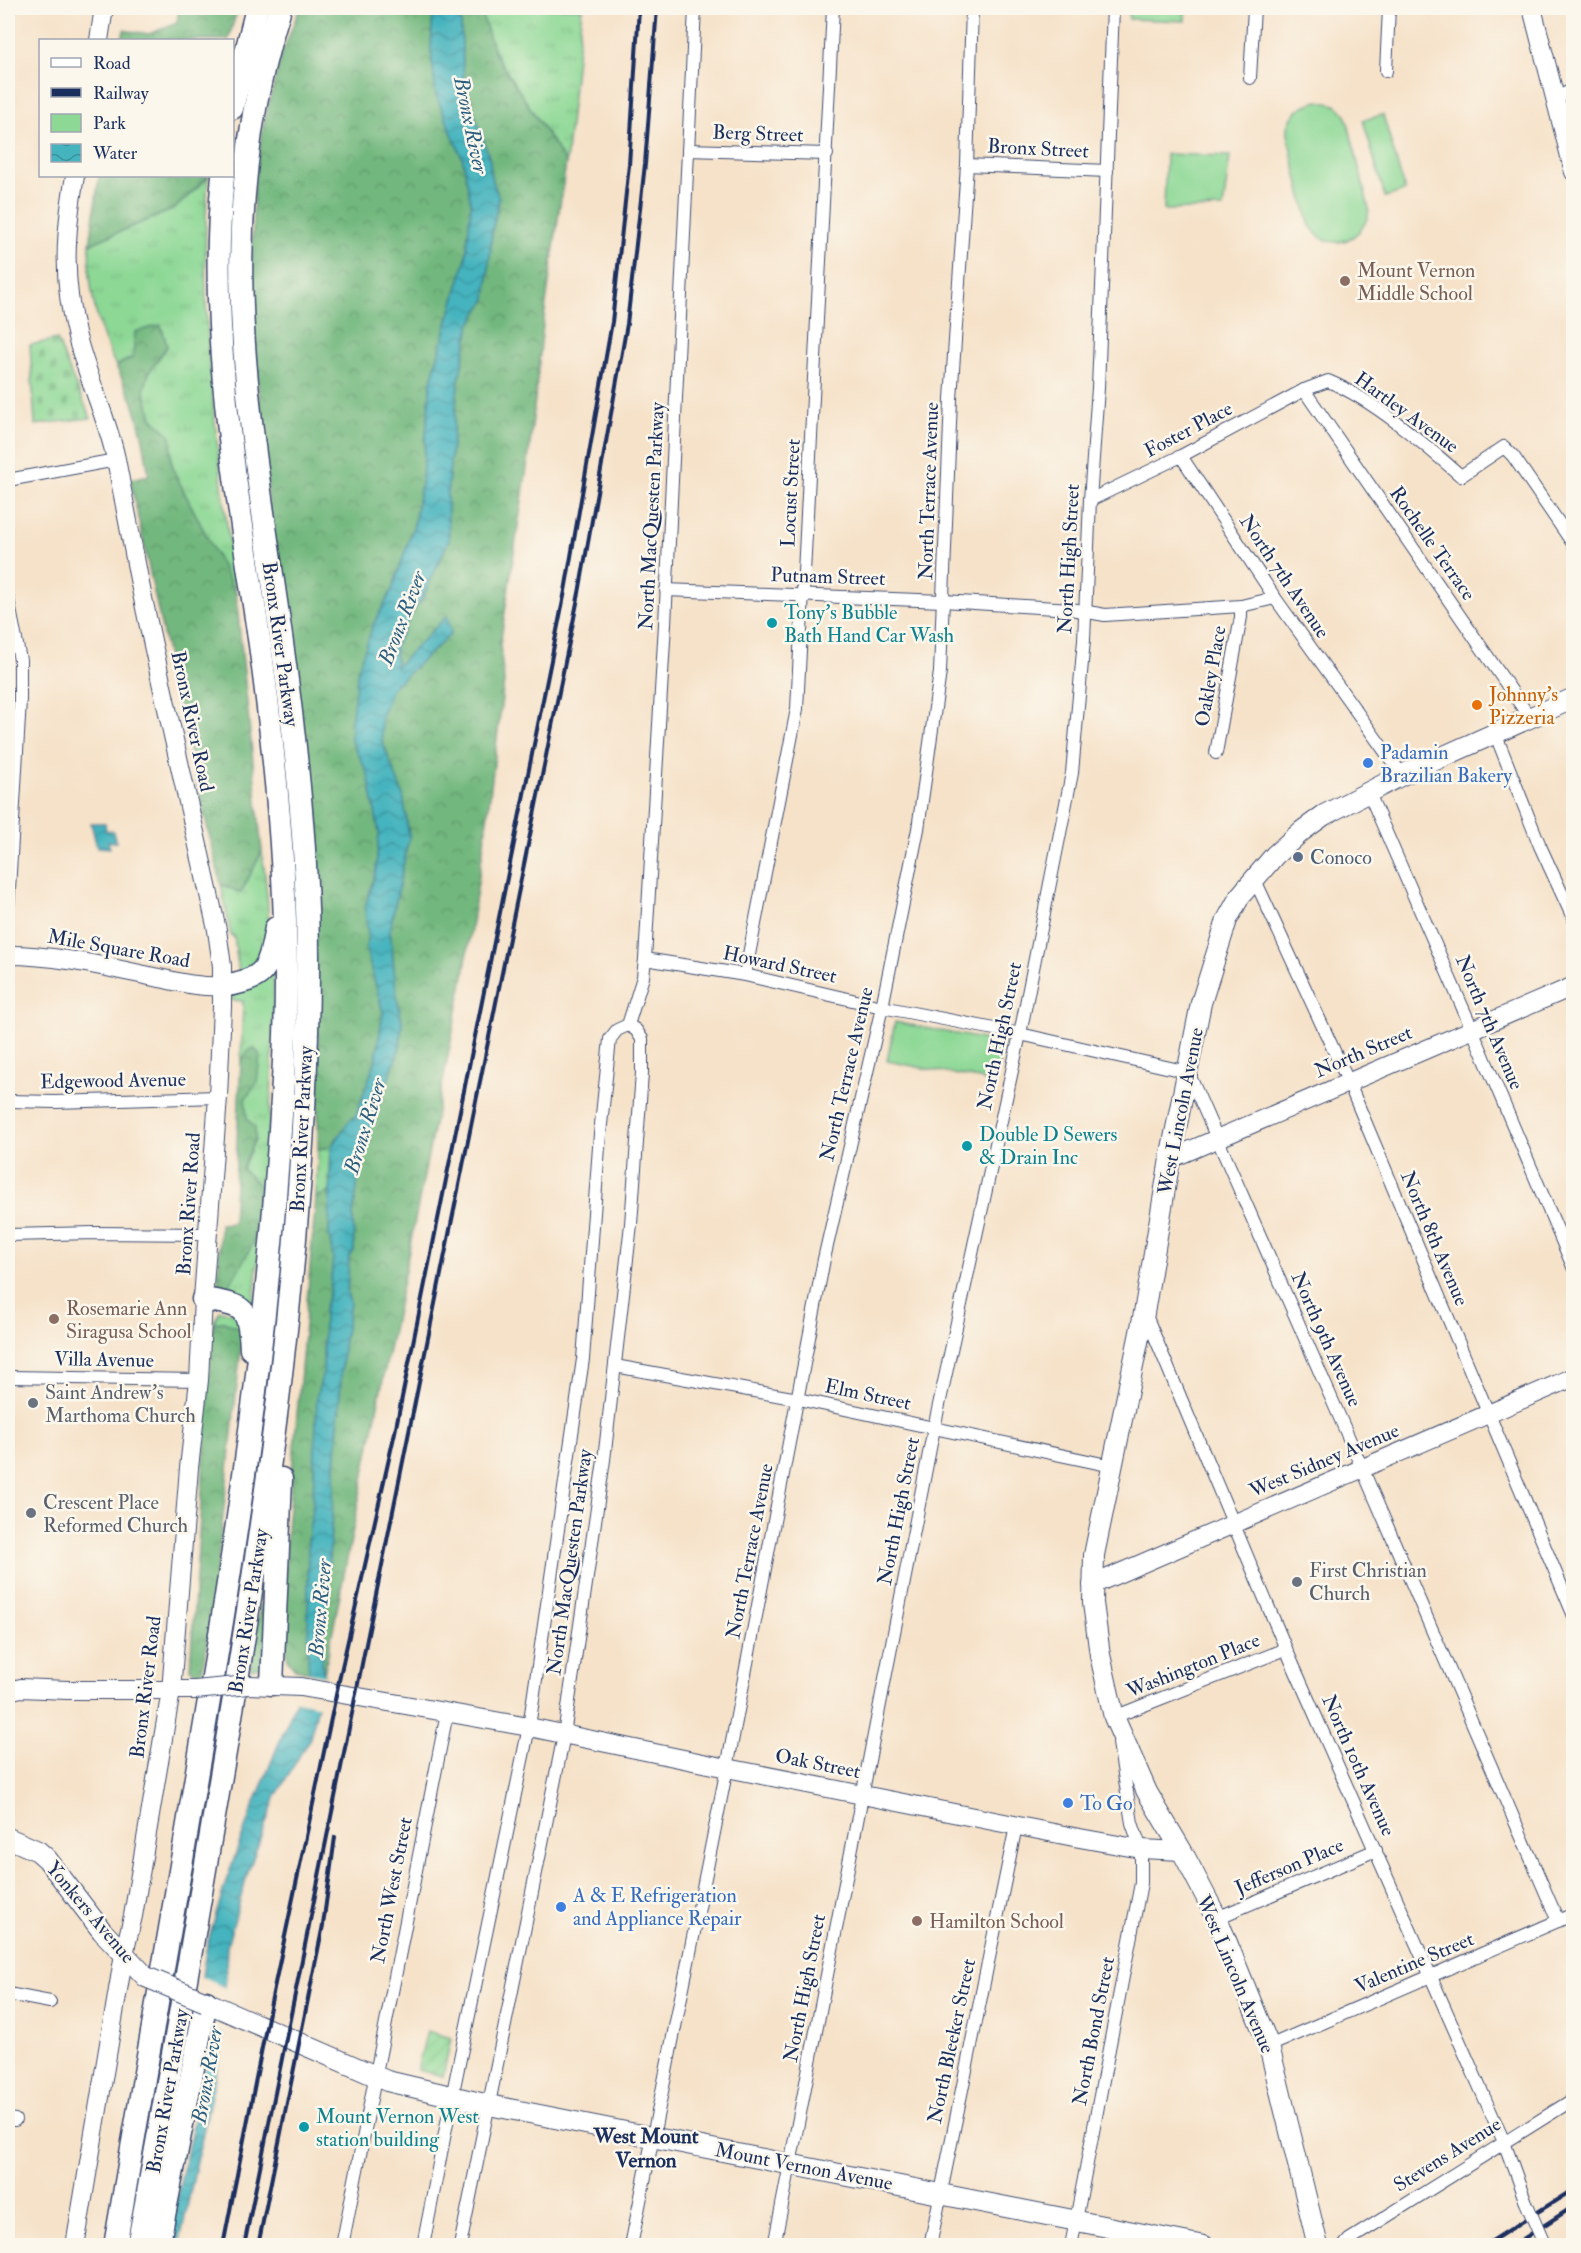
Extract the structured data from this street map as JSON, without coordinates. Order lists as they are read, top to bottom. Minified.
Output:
{"streets":{"highway":["Bronx River Parkway"],"main road":["West Lincoln Avenue","Yonkers Avenue","Mount Vernon Avenue"],"street":["Berg Street","Bronx Street","Hartley Avenue","Foster Place","North Terrace Avenue","Locust Street","North MacQuesten Parkway","Rochelle Terrace","North High Street","Putnam Street","North 7th Avenue","Oakley Place","Bronx River Road","Mile Square Road","Howard Street","North Street","Edgewood Avenue","North 8th Avenue","North 9th Avenue","Villa Avenue","Elm Street","West Sidney Avenue","Washington Place","Oak Street","North 10th Avenue","Jefferson Place","North West Street","Valentine Street","North Bond Street","North Bleeker Street","Stevens Avenue"]},"crossings":[["Berg Street","Locust Street"],["Berg Street","North MacQuesten Parkway"],["Bronx Street","North Terrace Avenue"],["Bronx Street","North High Street"],["Hartley Avenue","Foster Place"],["Hartley Avenue","Rochelle Terrace"],["Foster Place","Rochelle Terrace"],["Foster Place","North High Street"],["Foster Place","North 7th Avenue"],["North Terrace Avenue","Putnam Street"],["North Terrace Avenue","Howard Street"],["North Terrace Avenue","Elm Street"],["North Terrace Avenue","Oak Street"],["North Terrace Avenue","Mount Vernon Avenue"],["Locust Street","Putnam Street"],["Locust Street","Howard Street"],["North MacQuesten Parkway","Putnam Street"],["North MacQuesten Parkway","Howard Street"],["North MacQuesten Parkway","Elm Street"],["North MacQuesten Parkway","Oak Street"],["North MacQuesten Parkway","Mount Vernon Avenue"],["Rochelle Terrace","West Lincoln Avenue"],["North High Street","Putnam Street"],["North High Street","Howard Street"],["North High Street","Elm Street"],["North High Street","Oak Street"],["North High Street","Mount Vernon Avenue"],["Putnam Street","North 7th Avenue"],["Putnam Street","Oakley Place"],["North 7th Avenue","North Street"],["North 7th Avenue","West Lincoln Avenue"],["Bronx River Road","Mile Square Road"],["Bronx River Road","Edgewood Avenue"],["Bronx River Road","Villa Avenue"],["Bronx River Road","Oak Street"],["Bronx River Road","Yonkers Avenue"],["Howard Street","West Lincoln Avenue"],["Howard Street","North 9th Avenue"],["North Street","West Lincoln Avenue"],["North Street","North 8th Avenue"],["North Street","North 9th Avenue"],["West Lincoln Avenue","North 8th Avenue"],["West Lincoln Avenue","North 9th Avenue"],["West Lincoln Avenue","Elm Street"],["West Lincoln Avenue","West Sidney Avenue"],["West Lincoln Avenue","Washington Place"],["West Lincoln Avenue","Oak Street"],["West Lincoln Avenue","North 10th Avenue"],["West Lincoln Avenue","Jefferson Place"],["West Lincoln Avenue","Valentine Street"],["West Lincoln Avenue","North Bond Street"],["North 8th Avenue","West Sidney Avenue"],["North 9th Avenue","West Sidney Avenue"],["North 9th Avenue","Valentine Street"],["West Sidney Avenue","North 10th Avenue"],["Washington Place","North 10th Avenue"],["Oak Street","North West Street"],["Oak Street","North Bond Street"],["Oak Street","North Bleeker Street"],["North 10th Avenue","Jefferson Place"],["North 10th Avenue","Valentine Street"],["North 10th Avenue","Stevens Avenue"],["North West Street","Mount Vernon Avenue"],["Yonkers Avenue","Mount Vernon Avenue"],["North Bond Street","Mount Vernon Avenue"],["North Bleeker Street","Mount Vernon Avenue"]],"districts":["West Mount Vernon"],"water":["Bronx River"],"places":["Mount Vernon Middle School","Tony's Bubble Bath Hand Car Wash","Johnny's Pizzeria","Padamin Brazilian Bakery","Conoco","Double D Sewers & Drain Inc","Rosemarie Ann Siragusa School","Saint Andrew's Marthoma Church","Crescent Place Reformed Church","First Christian Church","To Go","A & E Refrigeration and Appliance Repair","Hamilton School","Mount Vernon West station building"],"legend":["Road","Railway","Park","Water"]}
